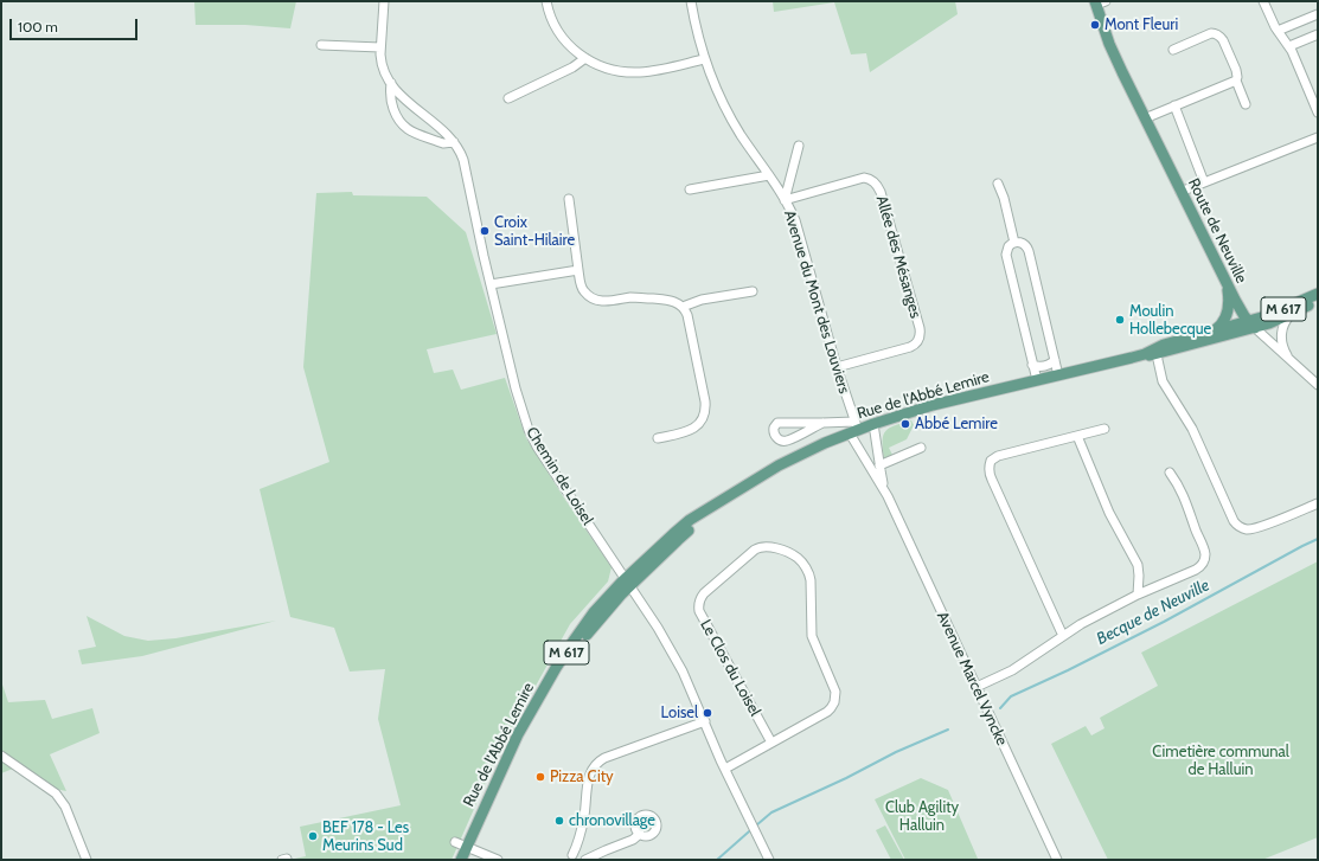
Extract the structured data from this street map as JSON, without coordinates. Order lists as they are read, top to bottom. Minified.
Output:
{"streets":{"main road":["Route de Neuville","M 617","Rue de l'Abbé Lemire"],"street":["Allée des Mésanges","Avenue du Mont des Louviers","Chemin de Loisel","Le Clos du Loisel","Avenue Marcel Vyncke"]},"crossings":[["Route de Neuville","M 617"],["Route de Neuville","Rue de l'Abbé Lemire"],["Allée des Mésanges","Avenue du Mont des Louviers"],["Avenue du Mont des Louviers","Rue de l'Abbé Lemire"],["Avenue du Mont des Louviers","Avenue Marcel Vyncke"],["M 617","Rue de l'Abbé Lemire"],["Rue de l'Abbé Lemire","Chemin de Loisel"],["Rue de l'Abbé Lemire","Avenue Marcel Vyncke"],["Chemin de Loisel","Le Clos du Loisel"]],"water":["Becque de Neuville"],"parks":["Cimetière communal de Halluin","Club Agility Halluin"],"places":["Mont Fleuri","Croix Saint-Hilaire","Moulin Hollebecque","Abbé Lemire","Loisel","Pizza City","chronovillage","BEF 178 - Les Meurins Sud"],"scale_bar":"100 m"}
